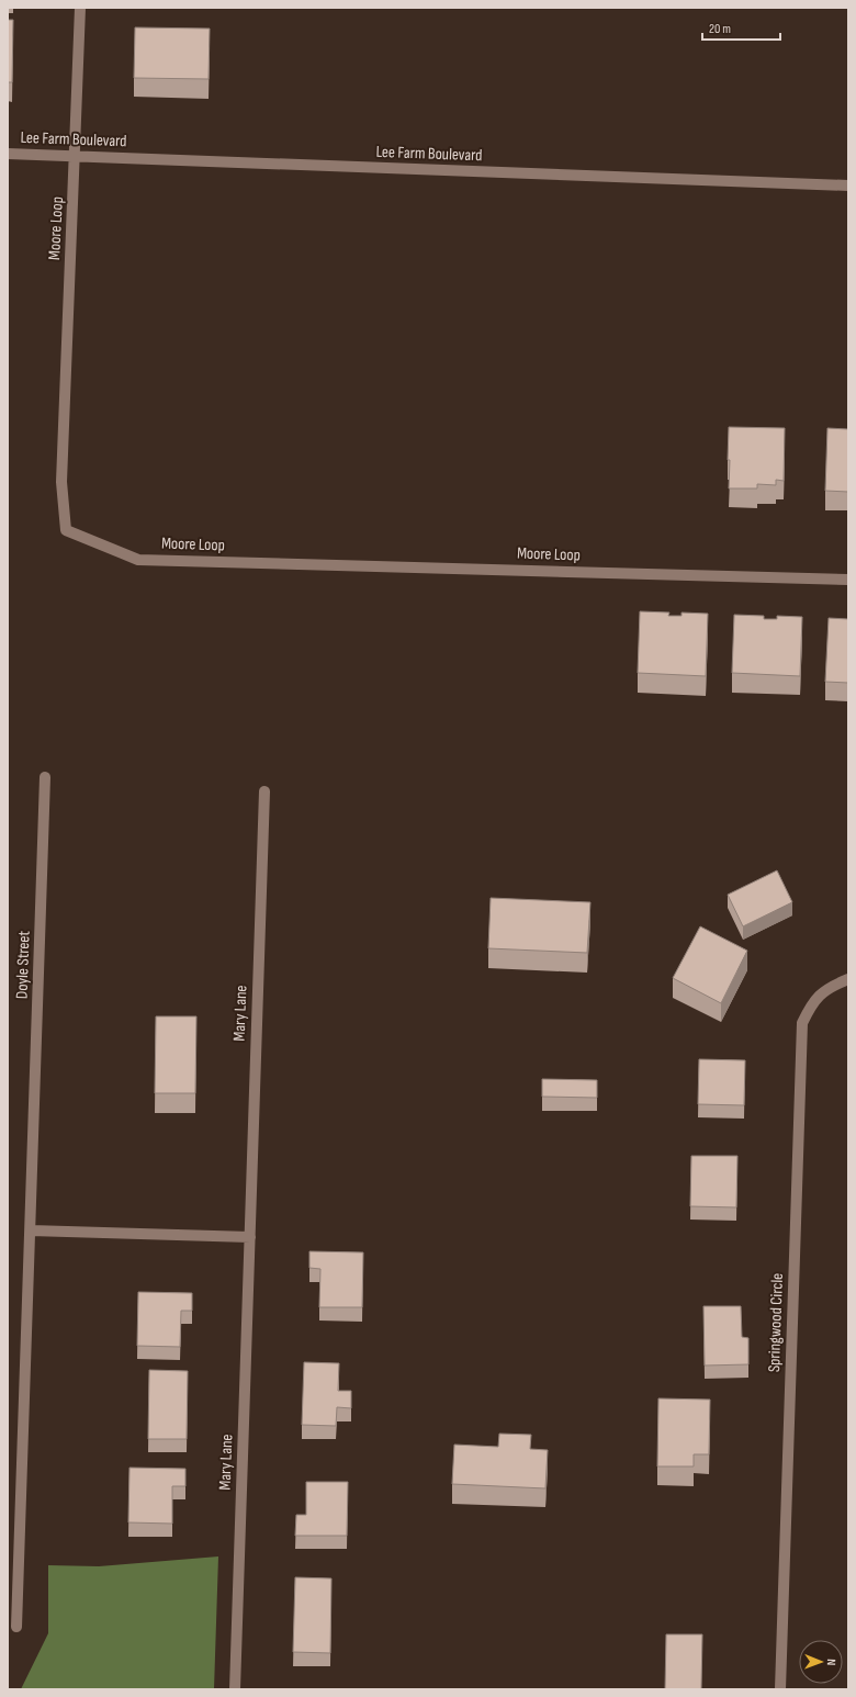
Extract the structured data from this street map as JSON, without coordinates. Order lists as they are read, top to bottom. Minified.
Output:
{"streets":{"street":["Lee Farm Boulevard","Moore Loop","Doyle Street","Mary Lane","Springwood Circle"]},"crossings":[["Lee Farm Boulevard","Moore Loop"]],"scale_bar":"20 m","north":"right"}
